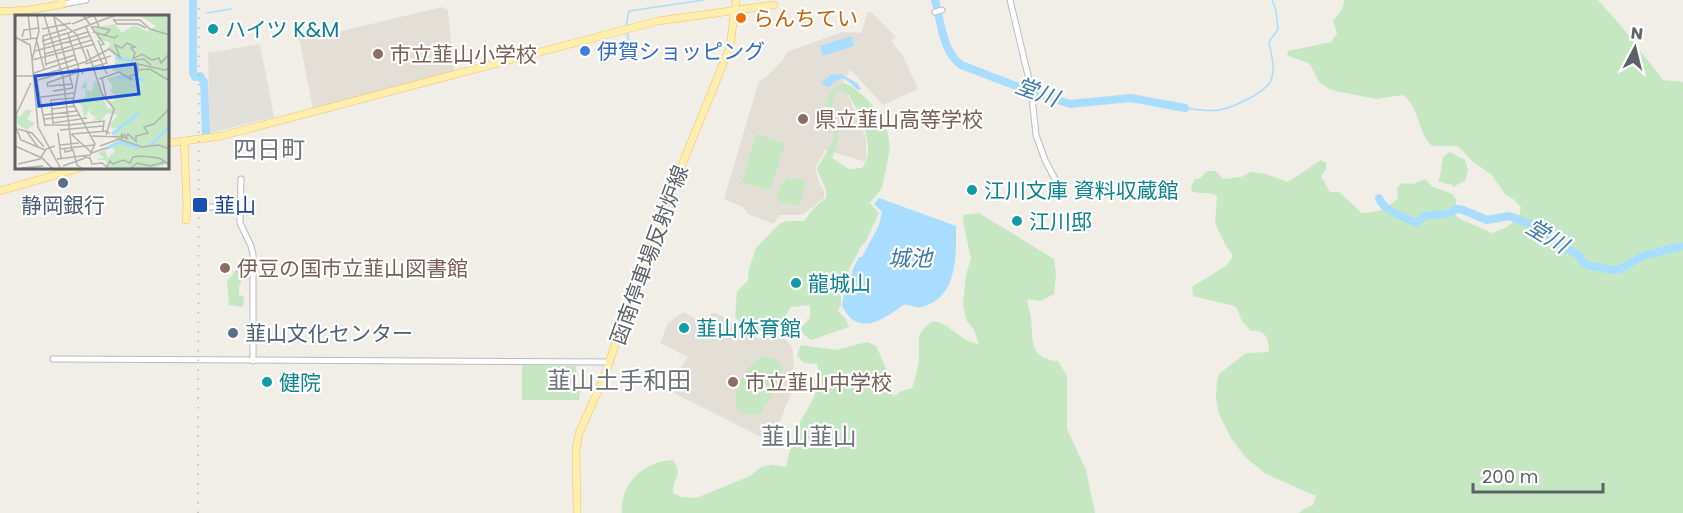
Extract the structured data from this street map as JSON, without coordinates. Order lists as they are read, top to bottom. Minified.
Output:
{"streets":{"main road":["函南停車場反射炉線"]},"districts":["四日町","韮山土手和田","韮山韮山"],"water":["堂川","城池"],"places":{"other":["らんちてい","ハイツ K&M","伊賀ショッピング","市立韮山小学校","県立韮山高等学校","静岡銀行","江川文庫 資料収蔵館","江川邸","伊豆の国市立韮山図書館","龍城山","韮山体育館","韮山文化センター","健院","市立韮山中学校"],"transit":["韮山"]},"scale_bar":"200 m","north":"top"}
